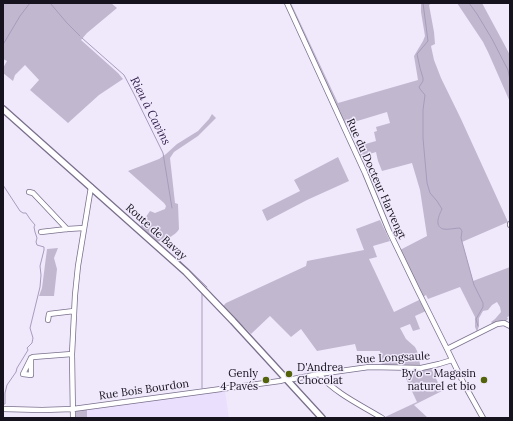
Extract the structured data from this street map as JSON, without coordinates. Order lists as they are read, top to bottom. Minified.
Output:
{"streets":{"main road":["Route de Bavay"],"street":["Rue du Docteur Harvengt","Rue Longsaule","Rue Bois Bourdon"]},"crossings":[["Rue du Docteur Harvengt","Rue Longsaule"],["Route de Bavay","Rue Longsaule"],["Route de Bavay","Rue Bois Bourdon"],["Rue Longsaule","Rue Bois Bourdon"]],"water":["Rieu à Cavins"],"places":["D'Andrea Chocolat","Genly 4 Pavés","By'o - Magasin naturel et bio"]}
